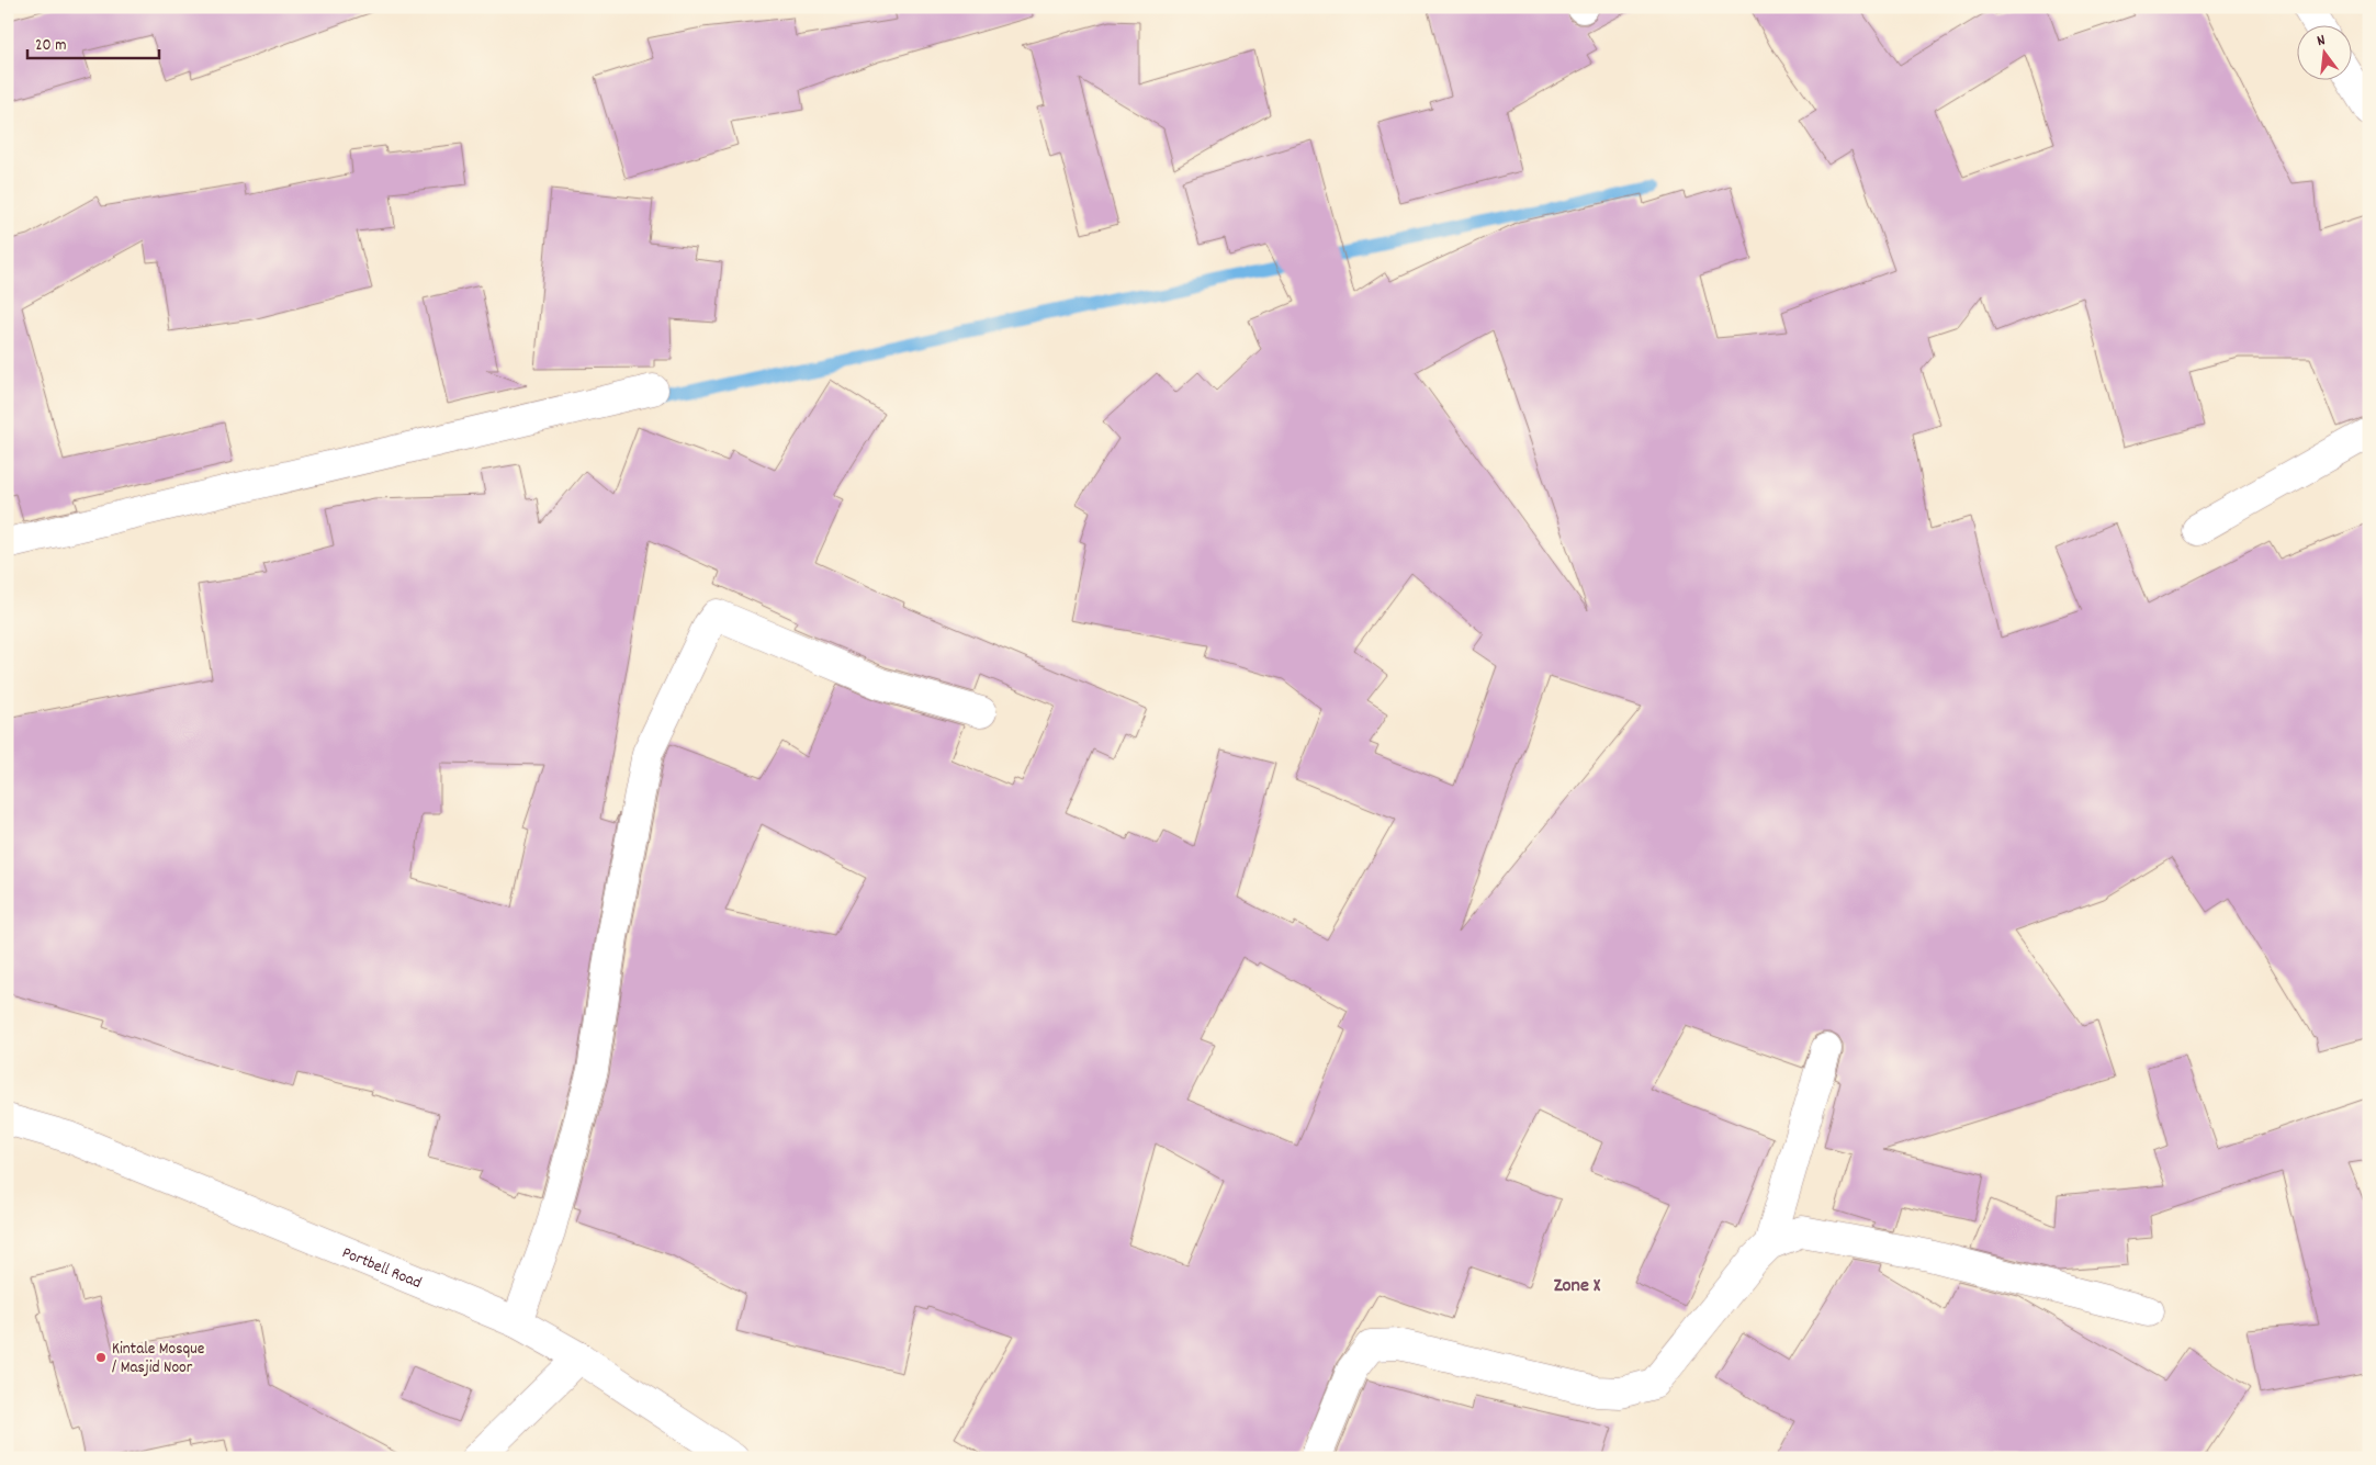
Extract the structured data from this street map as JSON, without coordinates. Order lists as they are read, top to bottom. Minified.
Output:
{"streets":{"street":["Portbell Road"]},"districts":["Zone X"],"places":["Kintale Mosque / Masjid Noor"],"scale_bar":"20 m","north":"top"}
